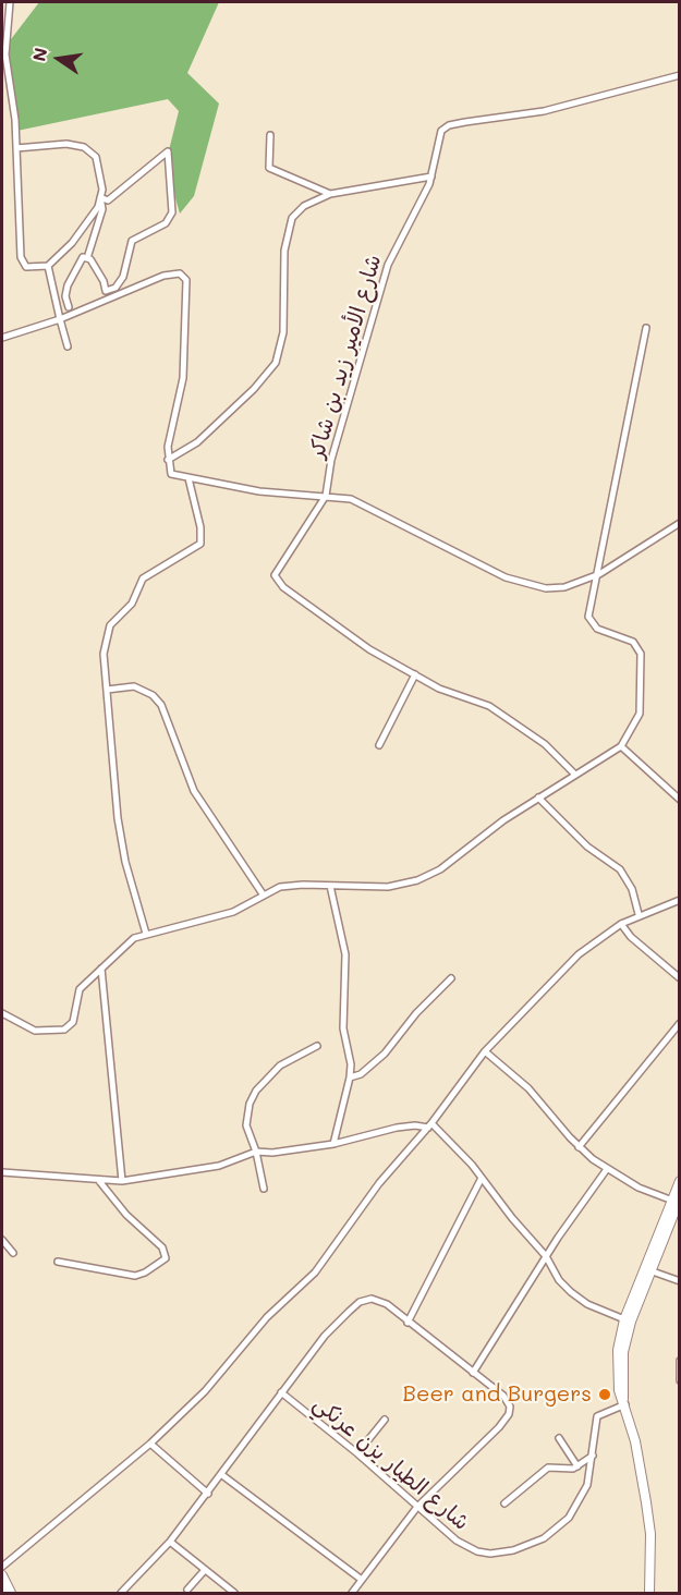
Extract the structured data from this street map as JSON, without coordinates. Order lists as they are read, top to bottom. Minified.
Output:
{"streets":{"street":["شارع الأمير زيد بن شاكر","شارع الطيار يزن عرنكي"]},"places":["Beer and Burgers"],"north":"left"}
